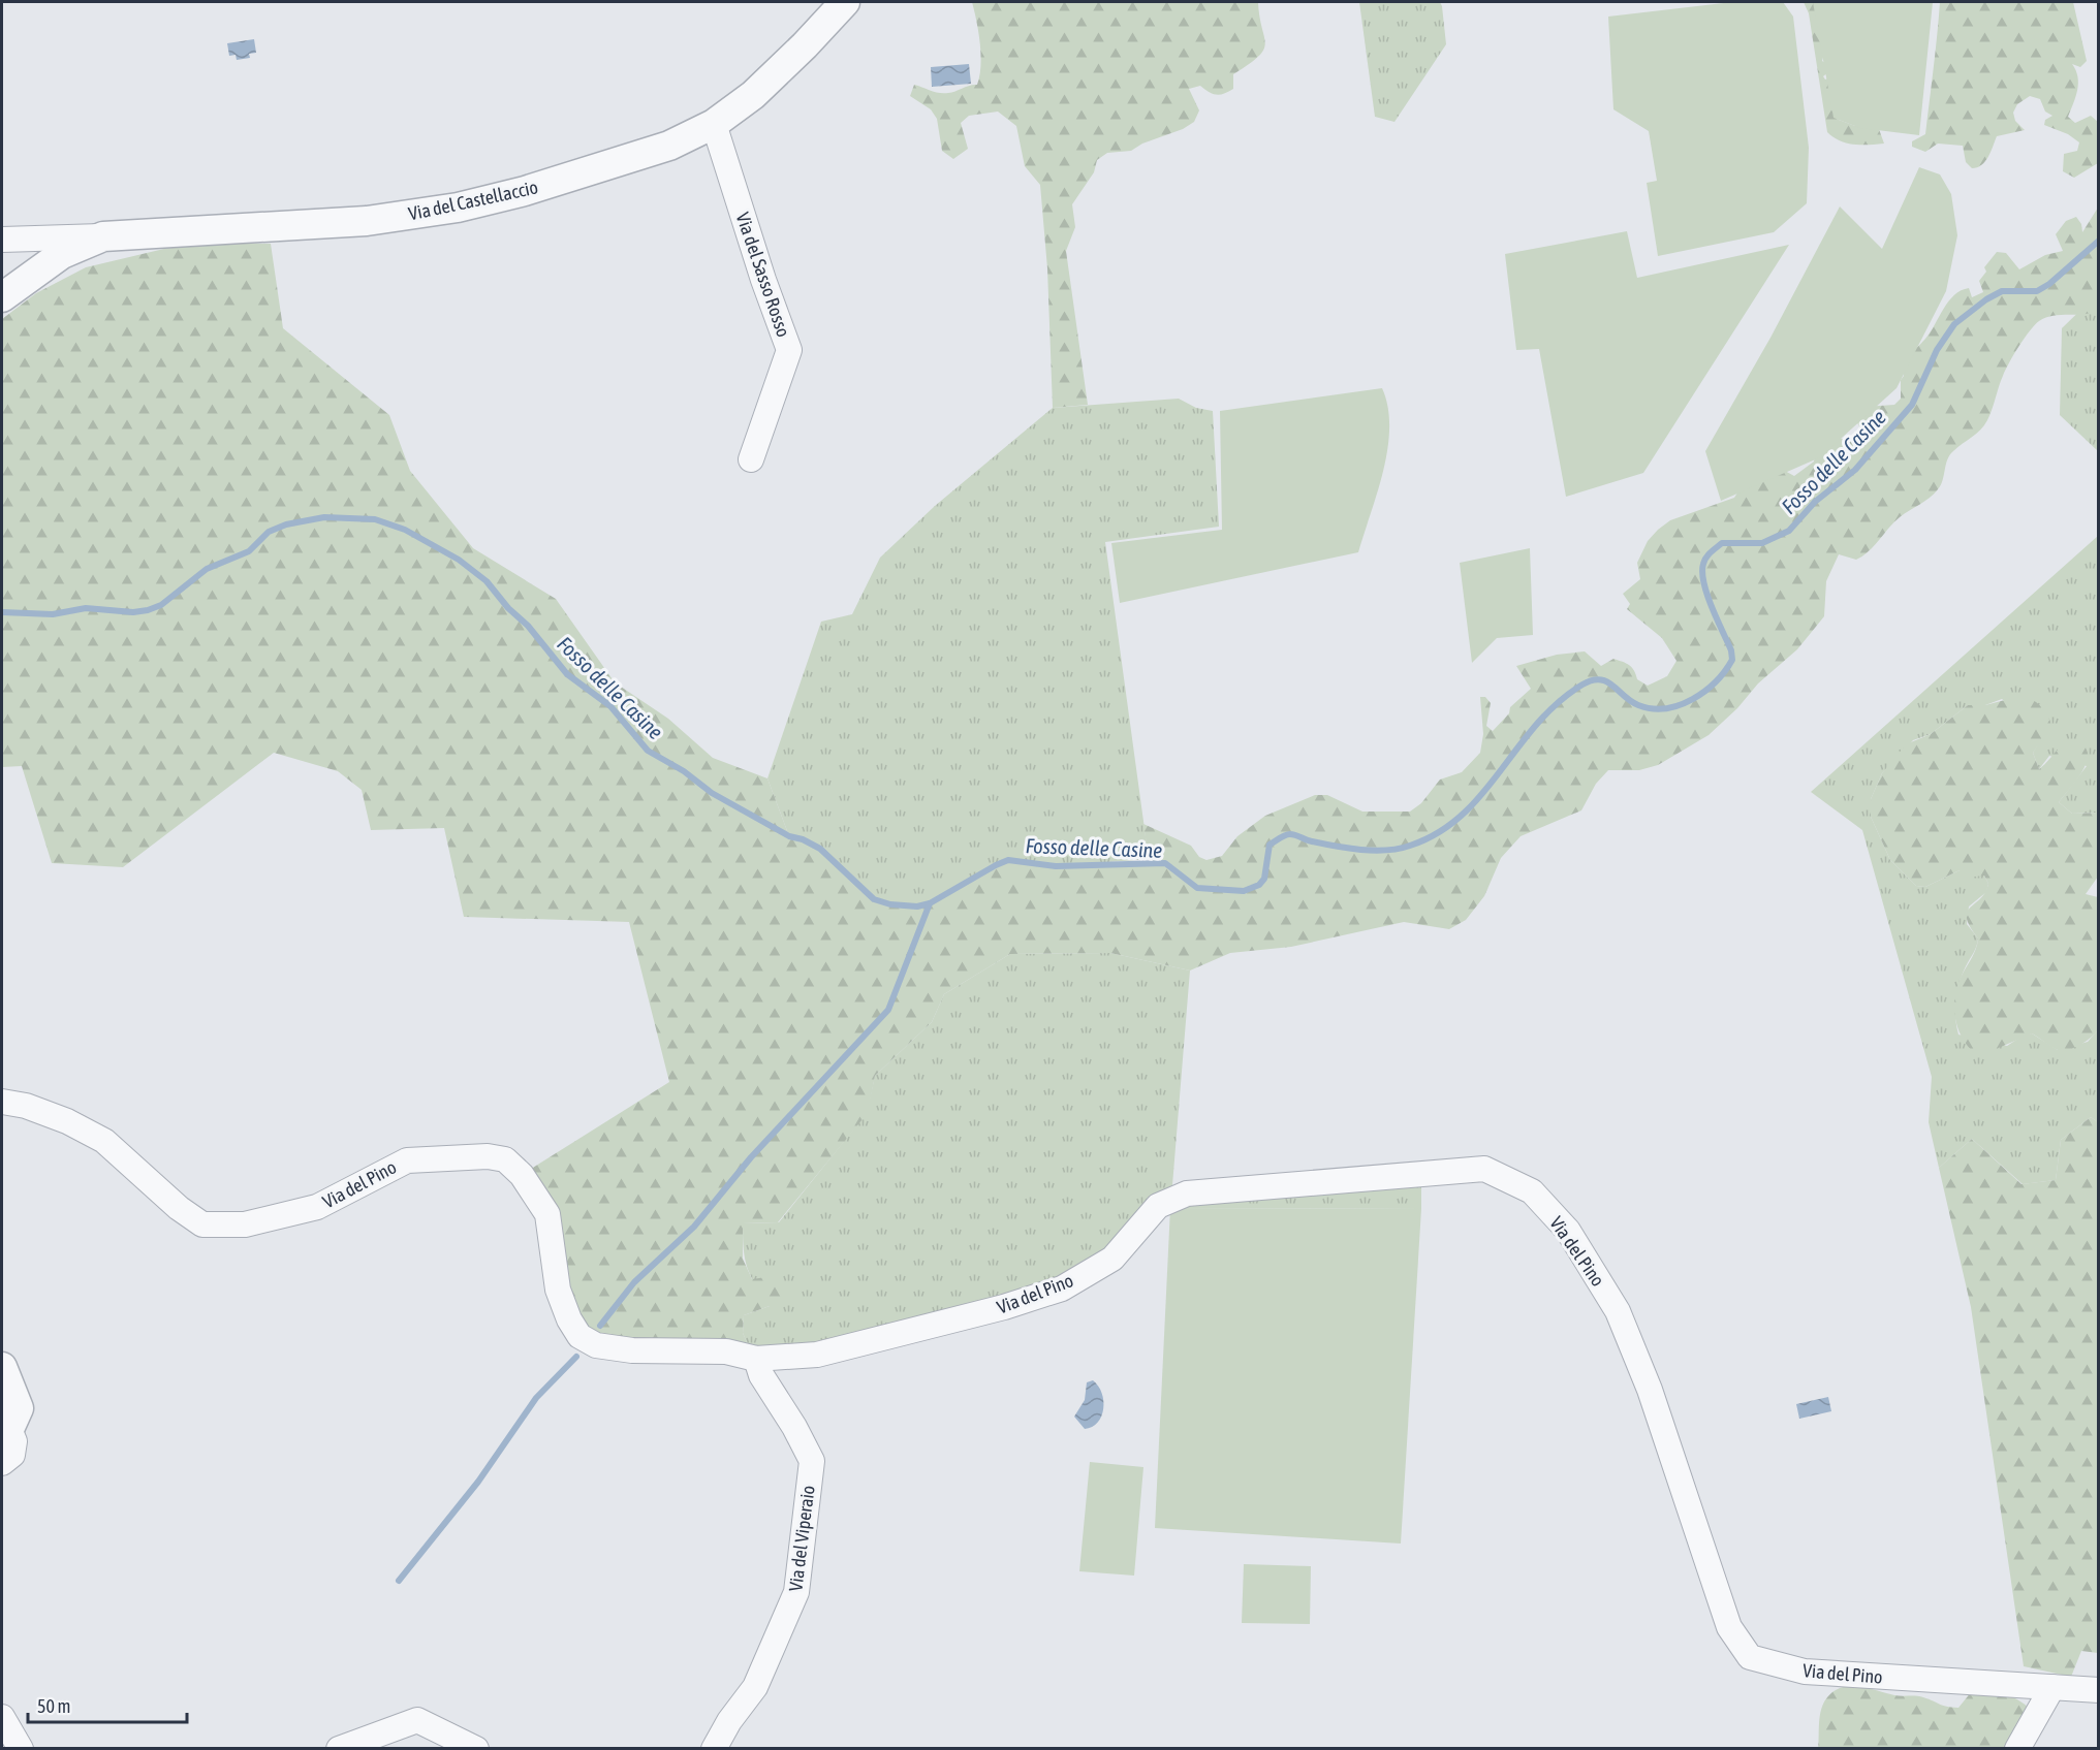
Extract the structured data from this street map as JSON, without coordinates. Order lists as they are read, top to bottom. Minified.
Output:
{"streets":{"street":["Via del Castellaccio","Via del Sasso Rosso","Via del Pino","Via del Viperaio"]},"crossings":[["Via del Castellaccio","Via del Sasso Rosso"],["Via del Pino","Via del Viperaio"]],"water":["Fosso delle Casine"],"scale_bar":"50 m"}
